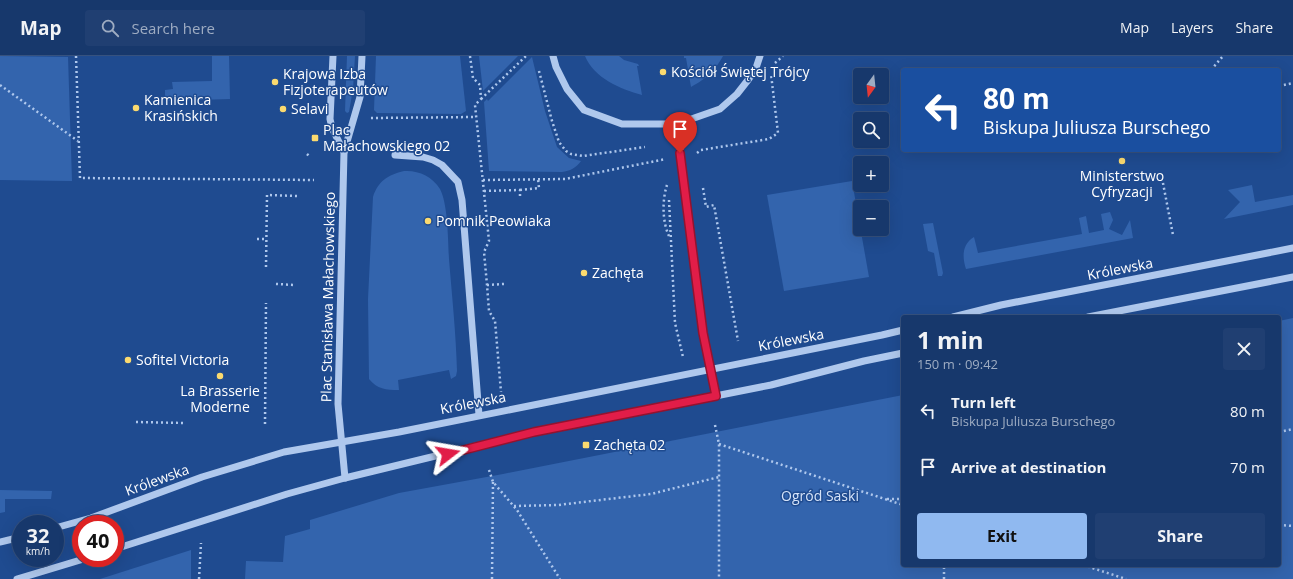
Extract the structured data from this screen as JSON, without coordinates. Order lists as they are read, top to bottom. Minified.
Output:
{"streets":{"street":["Królewska","Plac Stanisława Małachowskiego"]},"crossings":[["Królewska","Plac Stanisława Małachowskiego"]],"parks":["Ogród Saski"],"places":{"other":["Kościół Świętej Trójcy","Krajowa Izba Fizjoterapeutów","Kamienica Krasińskich","Selavi","Ministerstwo Cyfryzacji","Pomnik Peowiaka","Zachęta","Sofitel Victoria","La Brasserie Moderne"],"transit":["Plac Małachowskiego 02","Zachęta 02"]},"north":"bottom","page":{"header":"Map","search":"Search here","nav":["Map","Layers","Share"],"map_buttons":["+","−"],"turn":["80 m","Biskupa Juliusza Burschego"],"heading":["1 min","150 m · 09:42"],"list":[{"name":"Turn left","note":"Biskupa Juliusza Burschego","value":"80 m"},{"name":"Arrive at destination","value":"70 m"}],"buttons":["Exit","Share"],"speed":"32 km/h","limit":"40"}}
